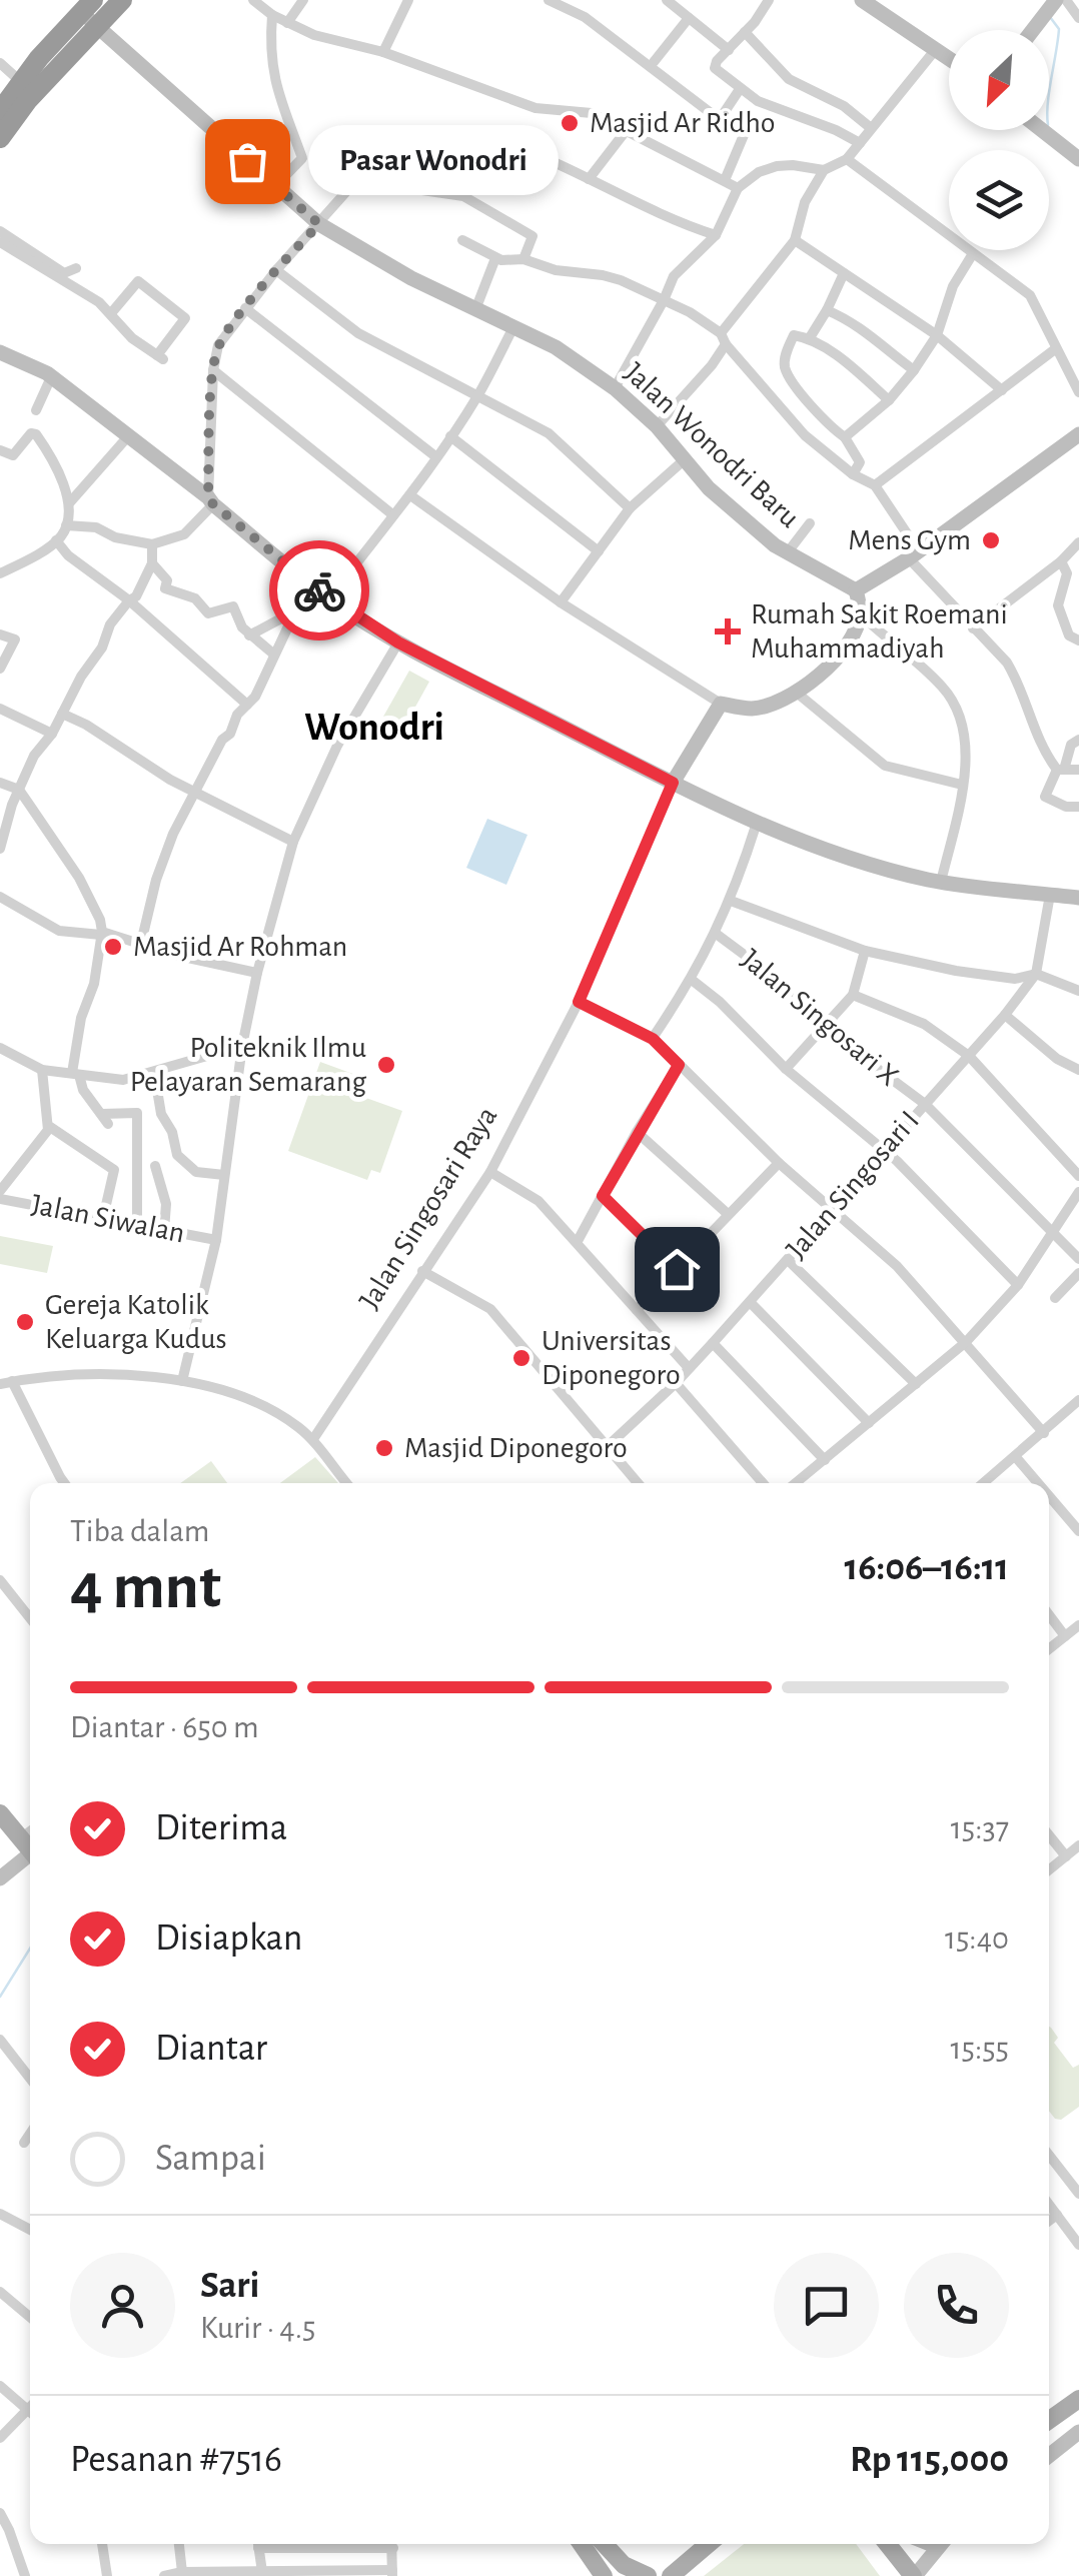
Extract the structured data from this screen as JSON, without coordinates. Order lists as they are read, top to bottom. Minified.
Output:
{"streets":{"main road":["Jalan Wonodri Baru"],"street":["Jalan Singosari X","Jalan Singosari I","Jalan Singosari Raya","Jalan Siwalan"]},"crossings":[["Jalan Singosari X","Jalan Singosari I"]],"districts":["Wonodri"],"places":{"other":["Masjid Ar Ridho","Pasar Wonodri","Mens Gym","Masjid Ar Rohman","Politeknik Ilmu Pelayaran Semarang","Gereja Katolik Keluarga Kudus","Universitas Diponegoro","Masjid Diponegoro"],"health":["Rumah Sakit Roemani Muhammadiyah"]},"north":"bottom left","page":{"bubble":"Pasar Wonodri","heading":["4 mnt","Tiba dalam","16:06–16:11"],"panel":["Sari","Kurir · 4.5","Pesanan #7516","Rp 115,000"],"bar":"Diantar · 650 m","list":[["Diterima","15:37"],["Disiapkan","15:40"],["Diantar","15:55"],"Sampai"]}}
